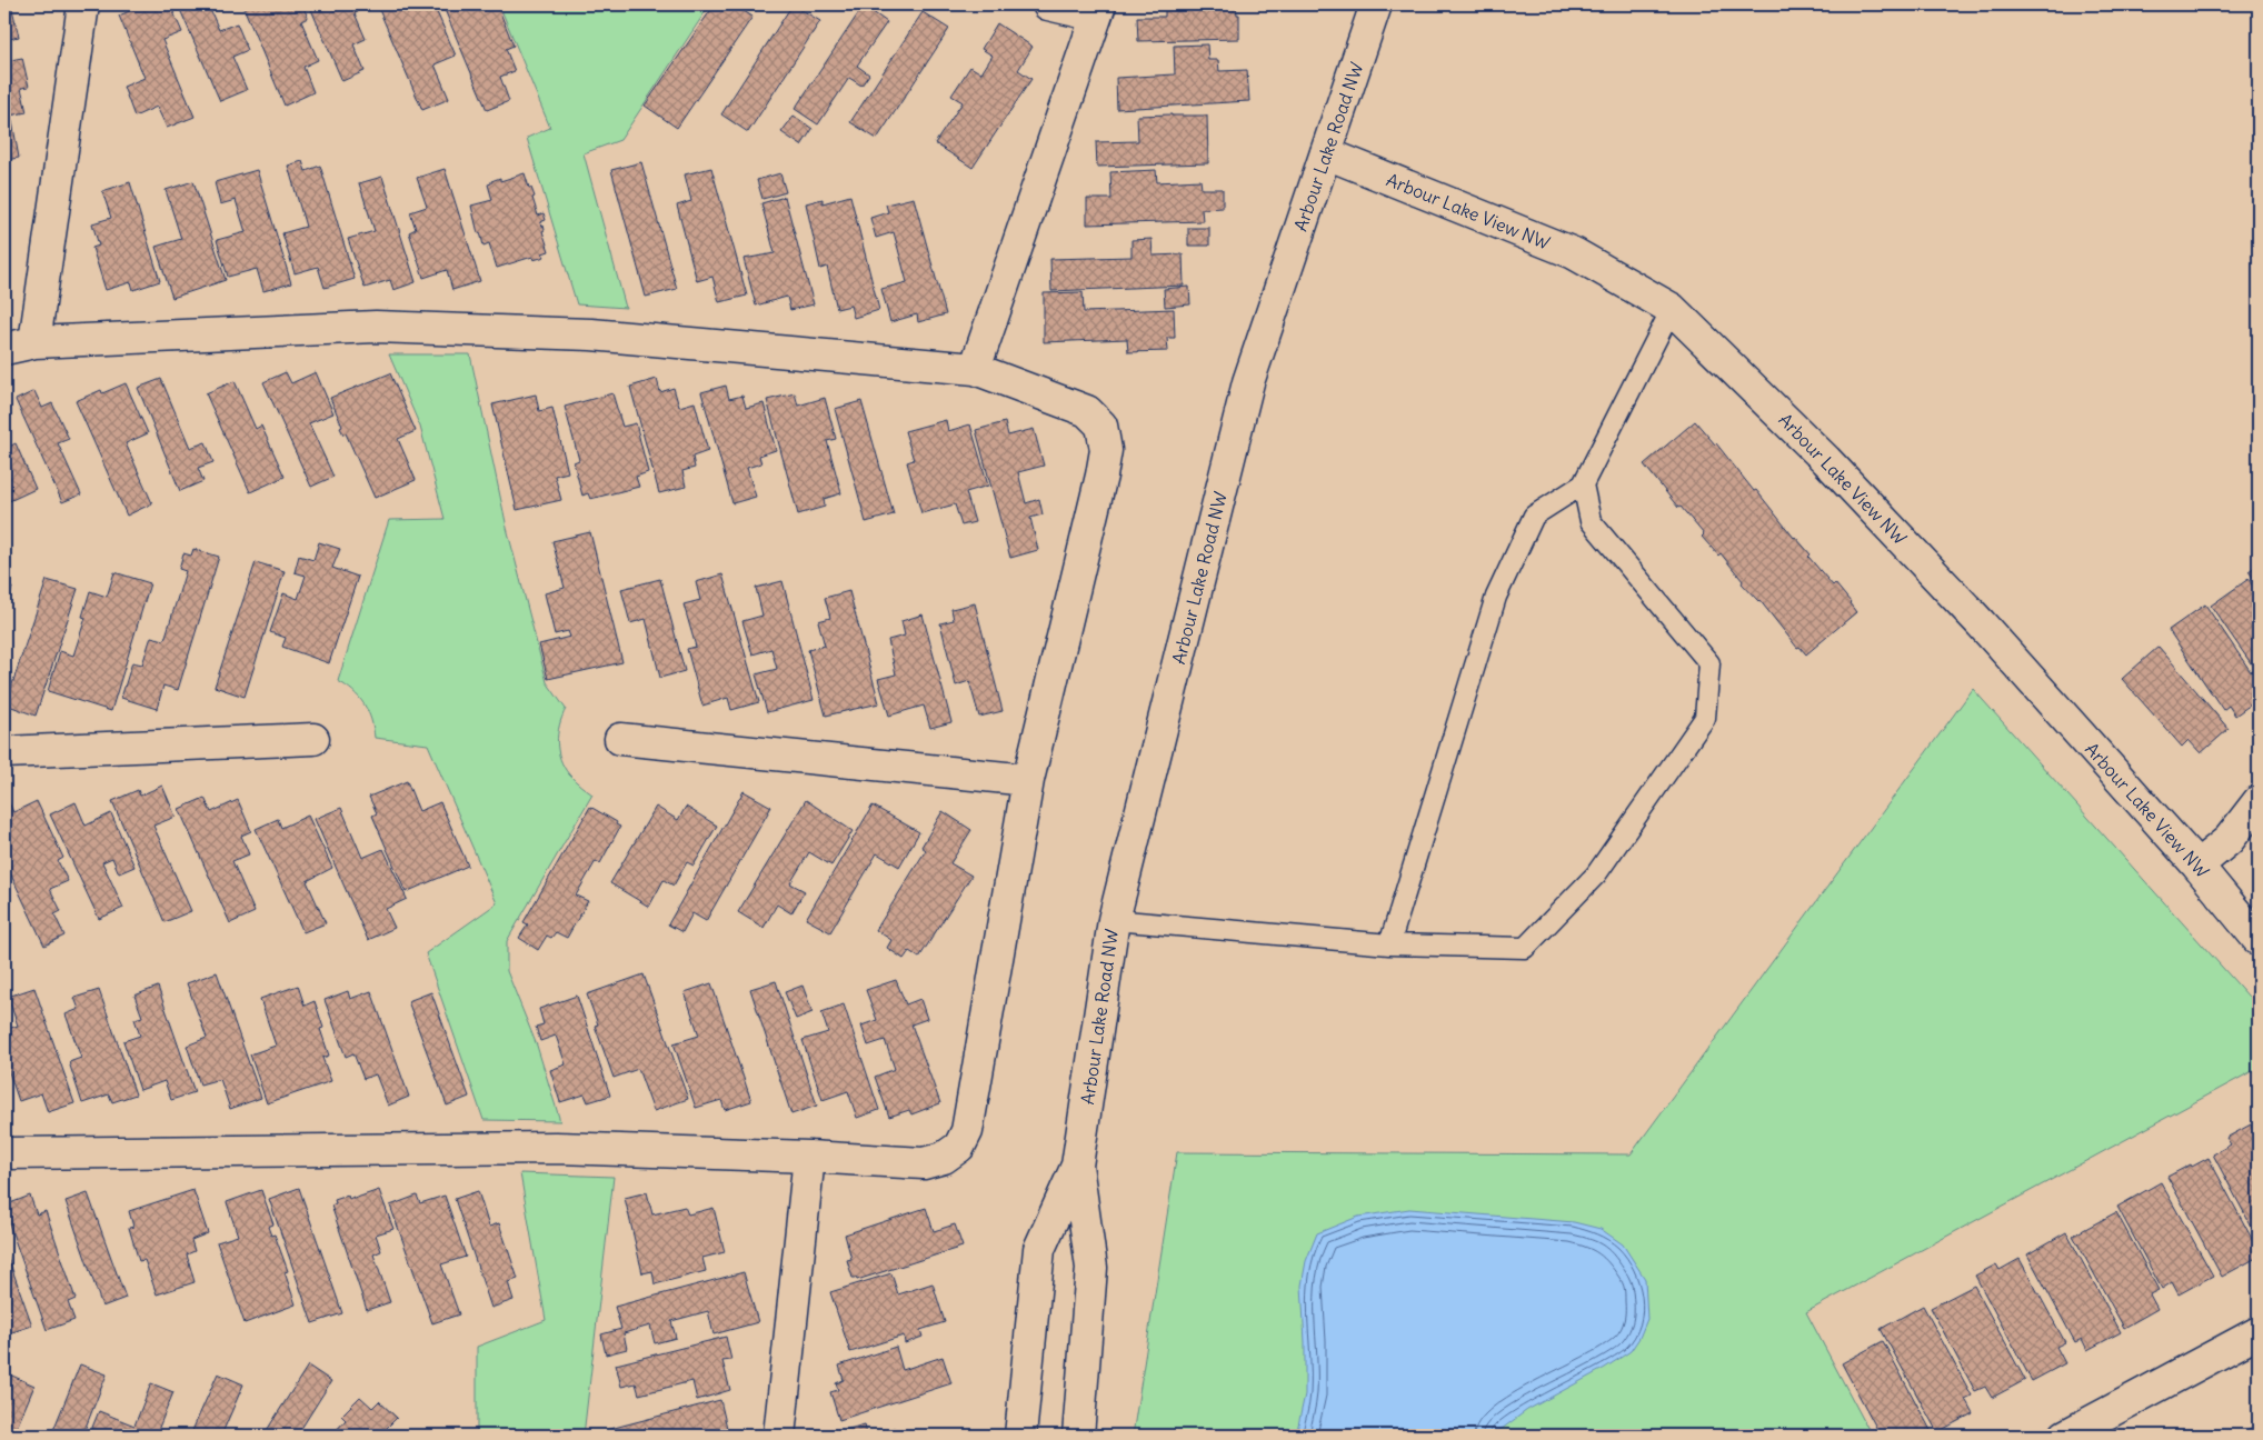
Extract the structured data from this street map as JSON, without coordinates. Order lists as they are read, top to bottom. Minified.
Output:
{"streets":{"street":["Arbour Lake Road NW","Arbour Lake View NW"]},"crossings":[["Arbour Lake Road NW","Arbour Lake View NW"]]}
